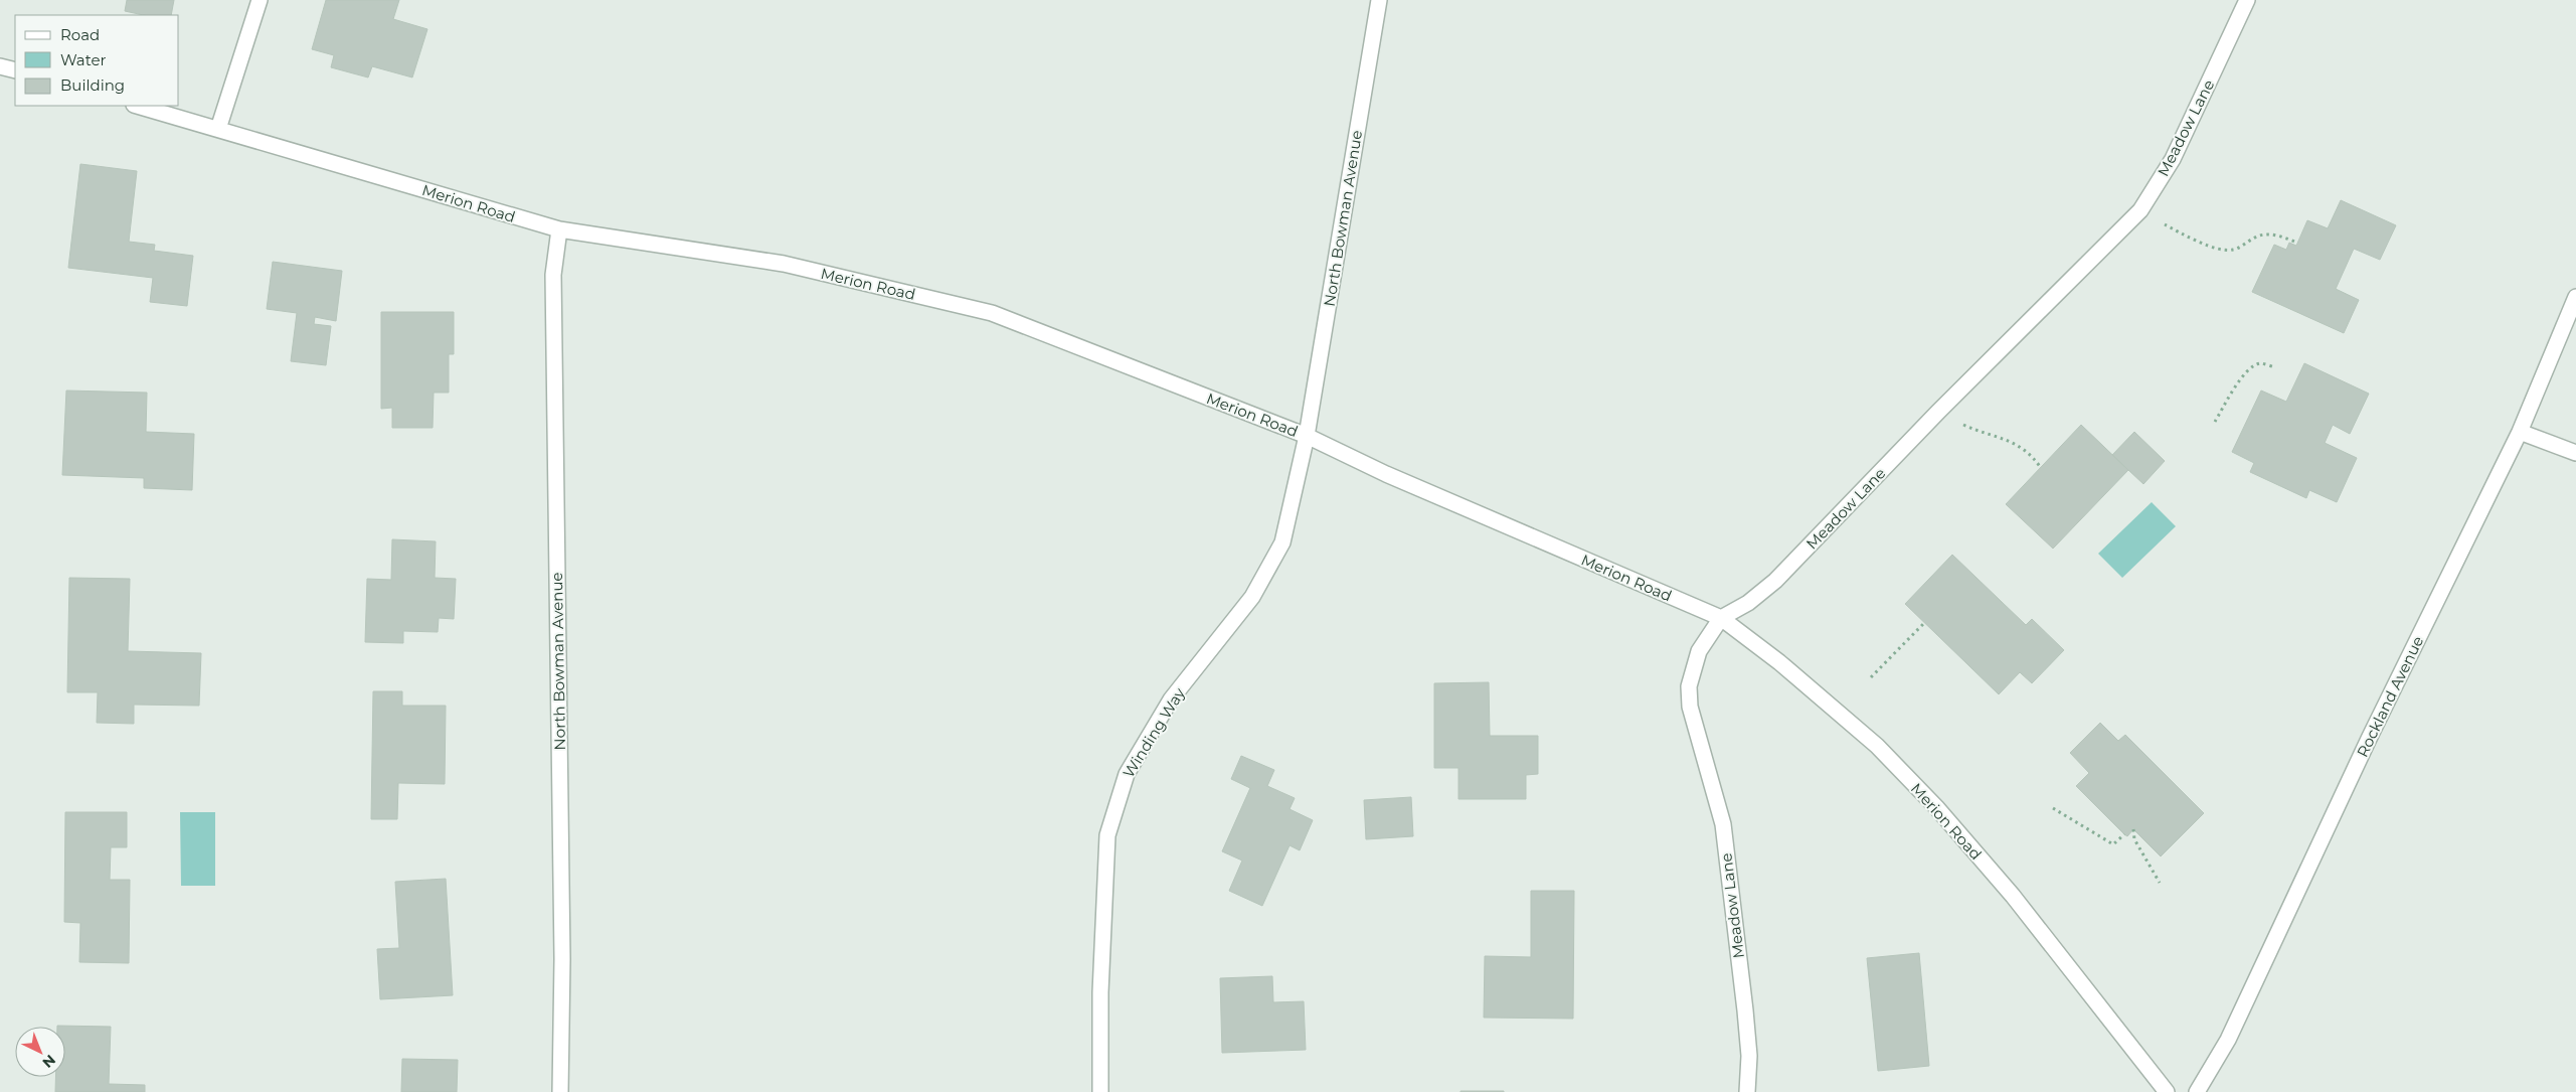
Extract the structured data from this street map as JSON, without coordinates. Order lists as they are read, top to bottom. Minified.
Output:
{"streets":{"street":["Meadow Lane","Merion Road","North Bowman Avenue","Rockland Avenue","Winding Way"]},"crossings":[["Meadow Lane","Merion Road"],["Merion Road","North Bowman Avenue"],["Merion Road","Winding Way"],["North Bowman Avenue","Winding Way"]],"legend":["Road","Water","Building"],"north":"bottom right"}
